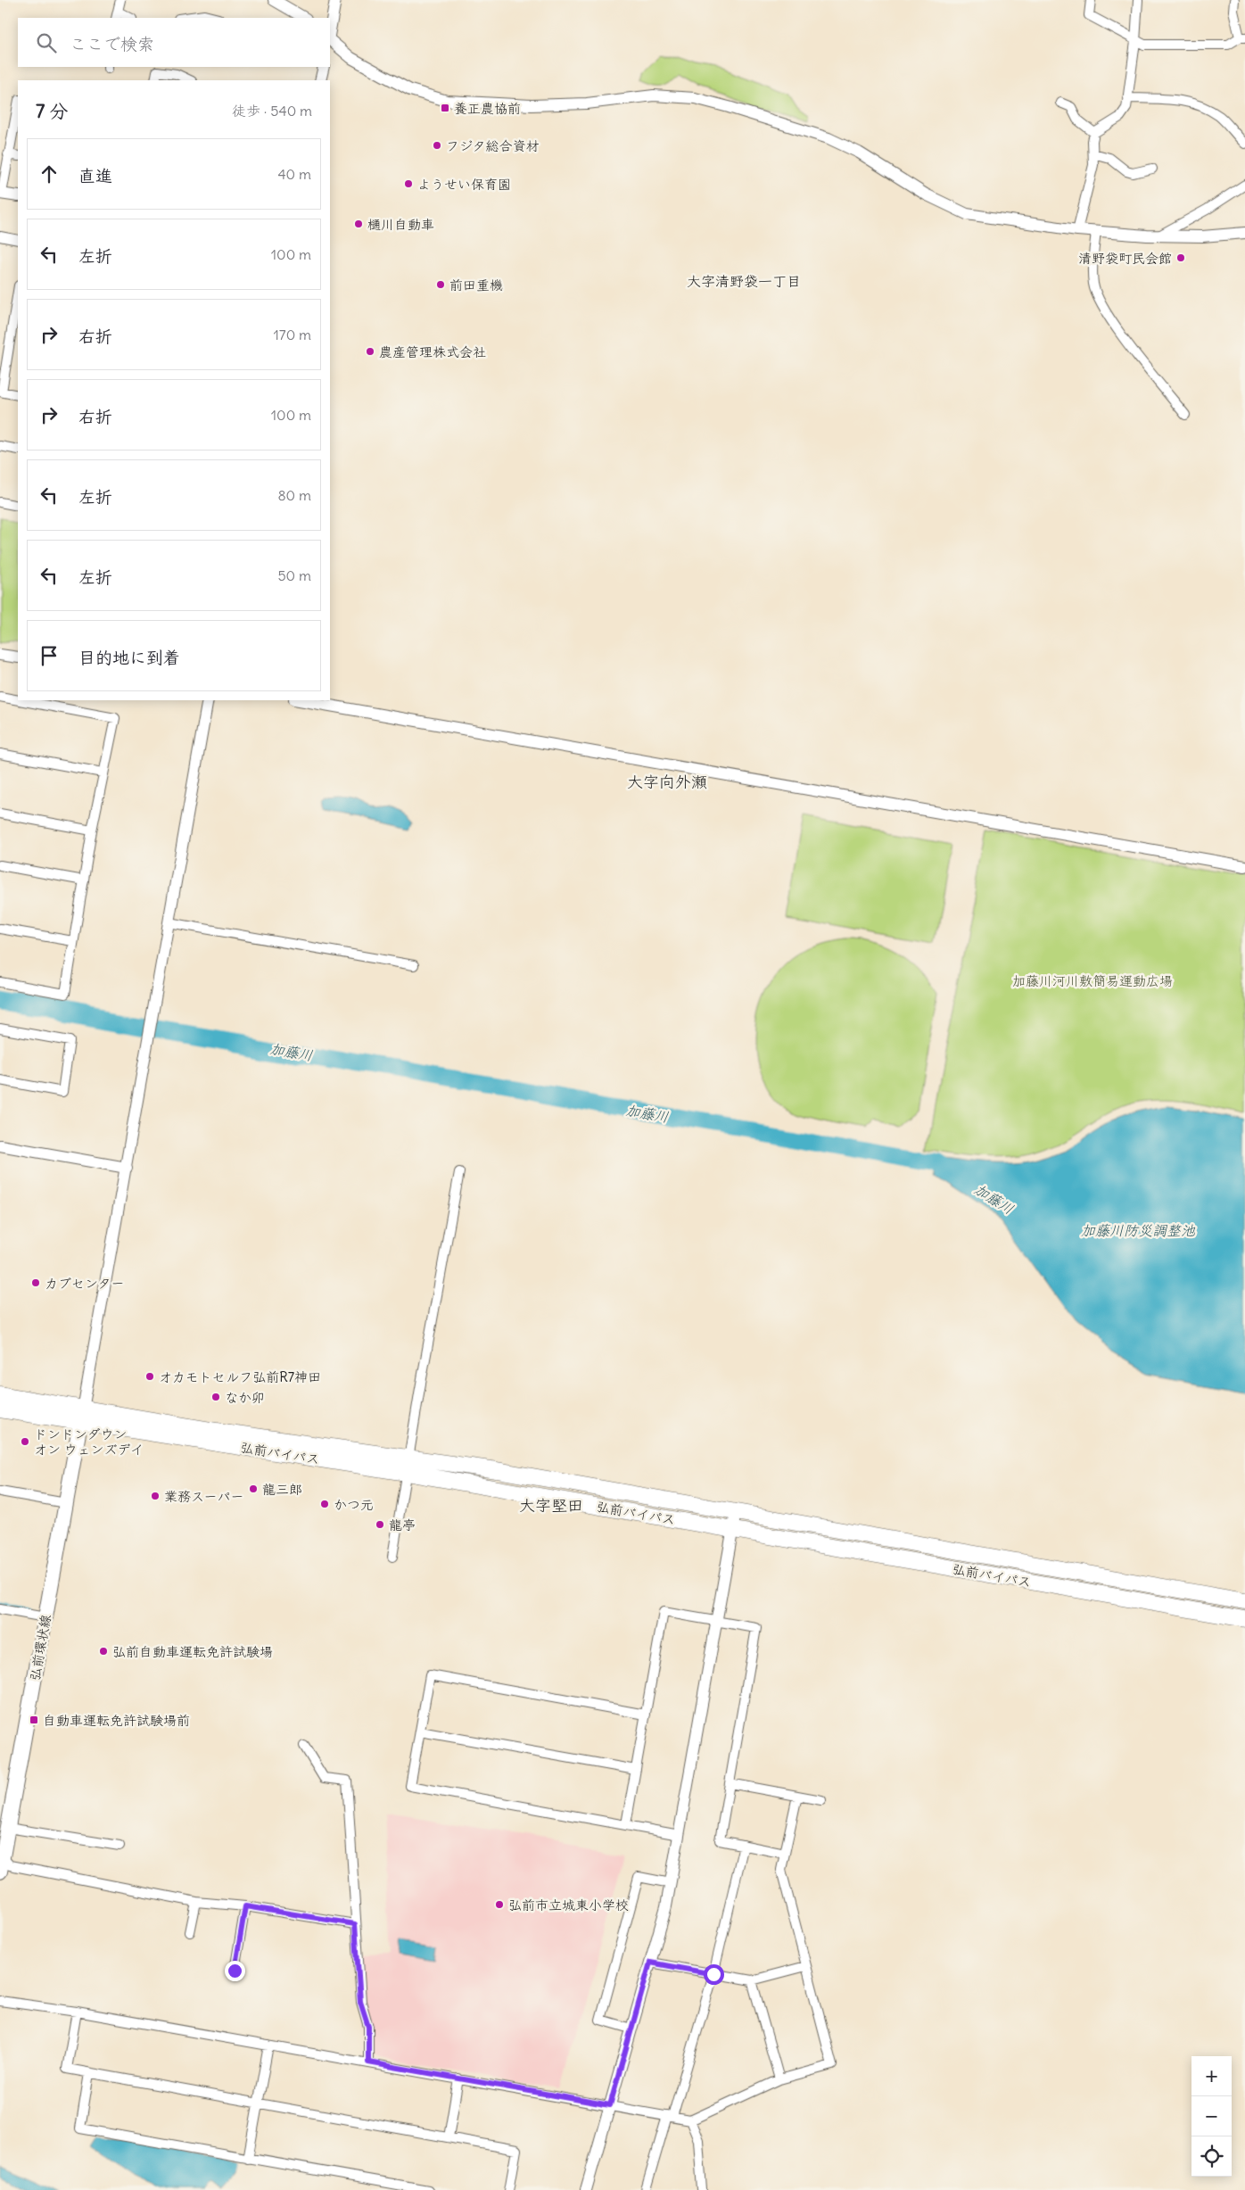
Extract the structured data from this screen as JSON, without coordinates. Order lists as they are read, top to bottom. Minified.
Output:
{"streets":{"highway":["弘前バイパス"],"main road":["弘前環状線"]},"crossings":[["弘前バイパス","弘前環状線"]],"districts":["大字清野袋一丁目","大字向外瀬","大字堅田"],"water":["加藤川","加藤川防災調整池"],"parks":["加藤川河川敷簡易運動広場"],"places":{"transit":["養正農協前","自動車運転免許試験場前"],"other":["フジタ総合資材","ようせい保育園","樋川自動車","清野袋町民会館","前田重機","農産管理株式会社","カブセンター","オカモトセルフ弘前R7神田","なか卯","ドンドンダウン オン ウェンズデイ","龍三郎","業務スーパー","かつ元","龍亭","弘前自動車運転免許試験場","弘前市立城東小学校"]},"page":{"search":"ここで検索","heading":["7 分","徒歩 · 540 m"],"list":[["直進","40 m"],["左折","100 m"],["右折","170 m"],["右折","100 m"],["左折","80 m"],["左折","50 m"],"目的地に到着"],"map_buttons":["+","−"]}}
